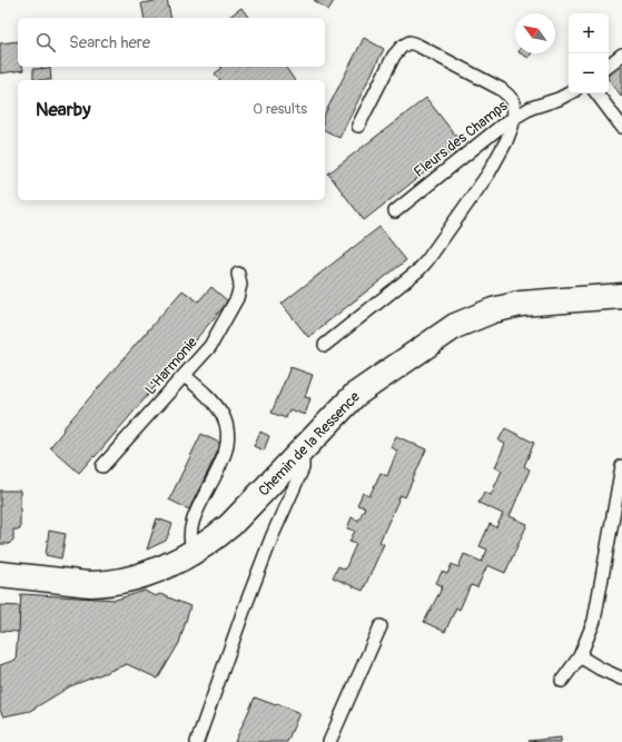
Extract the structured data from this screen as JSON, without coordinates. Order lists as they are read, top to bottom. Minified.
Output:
{"streets":{"street":["Chemin de la Ressence"],"lane":["Fleurs des Champs","L'Harmonie"]},"north":"top left","page":{"map_buttons":["+","−"],"search":"Search here","heading":["Nearby","0 results"]}}
